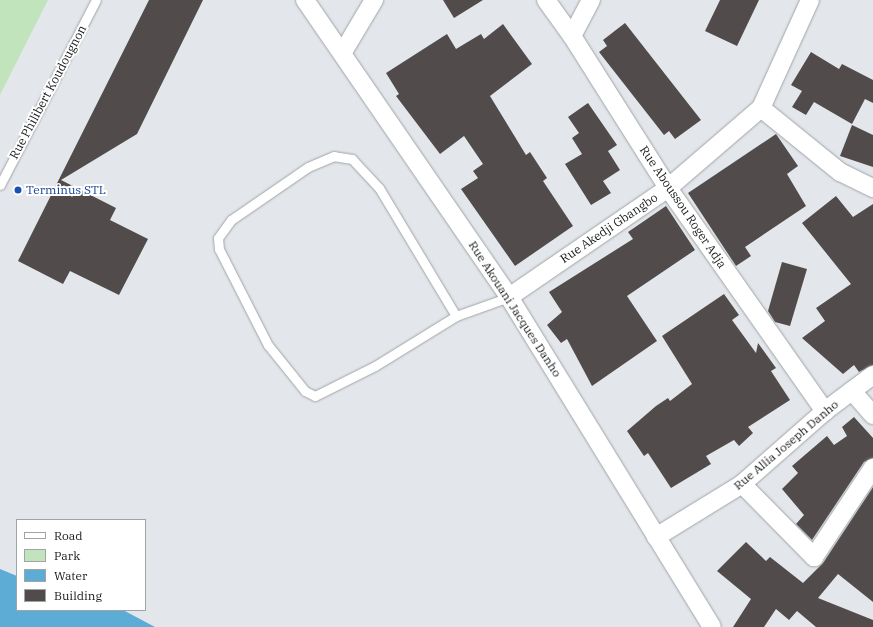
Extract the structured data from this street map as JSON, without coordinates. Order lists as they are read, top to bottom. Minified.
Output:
{"streets":{"street":["Rue Aboussou Roger Adja","Rue Akedji Gbangbo","Rue Akouani Jacques Danho","Rue Allia Joseph Danho"],"lane":["Rue Philibert Koudougnon"]},"crossings":[["Rue Aboussou Roger Adja","Rue Akedji Gbangbo"],["Rue Aboussou Roger Adja","Rue Allia Joseph Danho"],["Rue Akedji Gbangbo","Rue Akouani Jacques Danho"],["Rue Akouani Jacques Danho","Rue Allia Joseph Danho"]],"places":["Terminus STL"],"legend":["Road","Park","Water","Building"]}
